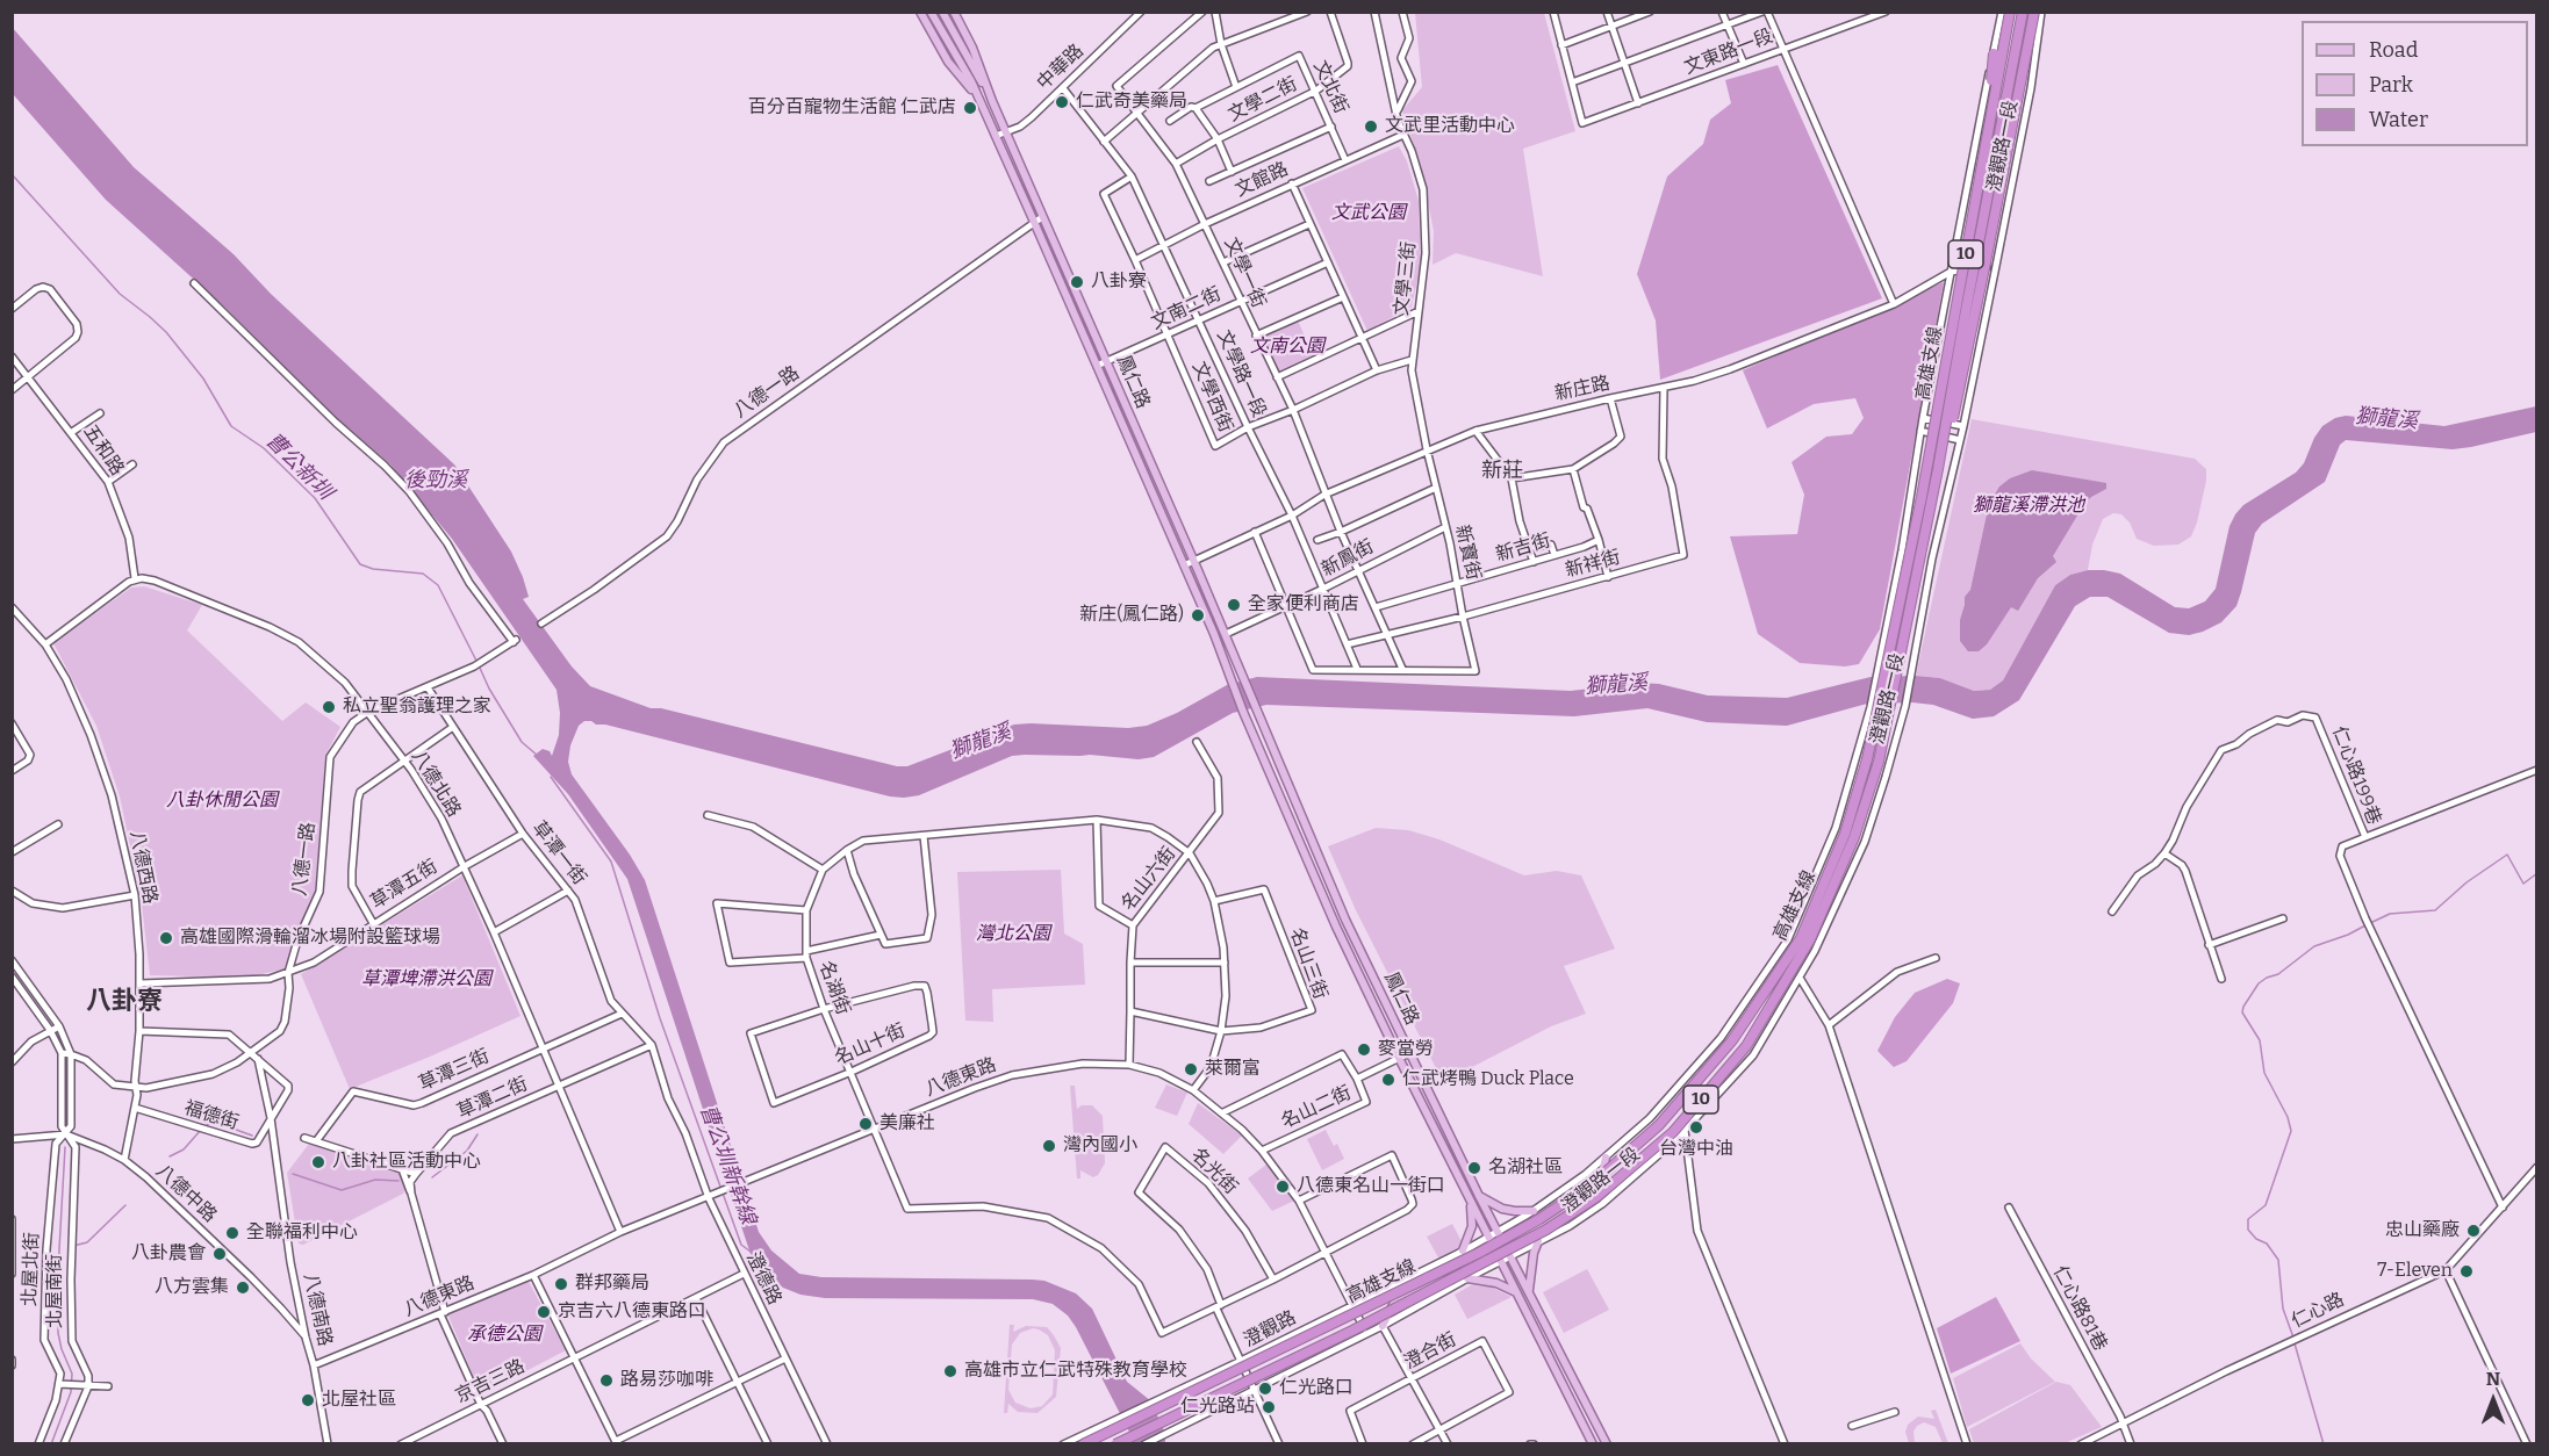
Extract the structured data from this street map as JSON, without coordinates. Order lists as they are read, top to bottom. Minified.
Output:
{"streets":{"highway":["10","高雄支線"],"main road":["鳳仁路"],"street":["文東路一段","中華路","文北街","文學二街","澄觀路一段","文館路","文學一街","文學三街","文南二街","文學路一段","新庄路","八德一路","文學西街","五和路","新吉街","新寶街","新鳳街","新祥街","仁心路199巷","八德北路","草潭一街","八德西路","名山六街","草潭五街","名山三街","名湖街","名山十街","草潭三街","八德東路","草潭二街","名山二街","福德街","名光街","八德中路","北屋北街","澄德路","北屋南街","仁心路81巷","八德南路","仁心路","澄觀路","澄合街","京吉三路"]},"crossings":[["中華路","文學路一段"],["中華路","鳳仁路"],["文北街","文學二街"],["文學二街","文學一街"],["澄觀路一段","鳳仁路"],["澄觀路一段","新庄路"],["澄觀路一段","澄觀路"],["文館路","文學一街"],["文館路","文學三街"],["文館路","文學路一段"],["文館路","文學西街"],["文學一街","文南二街"],["文學一街","新庄路"],["文學一街","文學西街"],["文學一街","新吉街"],["文學一街","新寶街"],["文學一街","新鳳街"],["文學一街","新祥街"],["文學三街","文學西街"],["文學三街","新寶街"],["文南二街","文學路一段"],["文南二街","鳳仁路"],["文南二街","文學西街"],["文學路一段","新庄路"],["文學路一段","文學西街"],["文學路一段","新鳳街"],["文學路一段","新祥街"],["鳳仁路","新庄路"],["鳳仁路","八德一路"],["鳳仁路","新鳳街"],["鳳仁路","澄觀路"],["新庄路","新寶街"],["新庄路","新祥街"],["八德一路","八德北路"],["八德一路","草潭一街"],["八德一路","八德西路"],["八德一路","草潭五街"],["八德一路","福德街"],["五和路","八德北路"],["新吉街","新寶街"],["新寶街","新鳳街"],["新寶街","新祥街"],["仁心路199巷","仁心路"],["八德北路","草潭五街"],["八德北路","草潭三街"],["八德北路","八德東路"],["八德北路","草潭二街"],["草潭一街","草潭五街"],["草潭一街","草潭三街"],["草潭一街","草潭二街"],["草潭一街","澄德路"],["八德西路","草潭五街"],["八德西路","福德街"],["八德西路","八德中路"],["名山六街","名湖街"],["名山三街","名湖街"],["名湖街","名山十街"],["名湖街","八德東路"],["名湖街","名光街"],["八德東路","草潭二街"],["八德東路","名山二街"],["八德東路","澄德路"],["八德東路","八德南路"],["八德東路","澄觀路"],["草潭二街","澄德路"],["草潭二街","京吉三路"],["福德街","八德南路"],["八德中路","北屋北街"],["八德中路","北屋南街"],["八德中路","八德南路"],["北屋北街","北屋南街"],["澄德路","京吉三路"],["仁心路81巷","仁心路"]],"districts":["新莊","八卦寮"],"water":["獅龍溪","曹公新圳","後勁溪","曹公圳新幹線"],"parks":["文武公園","文南公園","獅龍溪滯洪池","八卦休閒公園","灣北公園","草潭埤滯洪公園","承德公園"],"places":["仁武奇美藥局","百分百寵物生活館 仁武店","文武里活動中心","八卦寮","全家便利商店","新庄(鳳仁路)","私立聖翁護理之家","高雄國際滑輪溜冰場附設籃球場","麥當勞","萊爾富","仁武烤鴨 Duck Place","美廉社","台灣中油","灣內國小","八卦社區活動中心","名湖社區","八德東名山一街口","忠山藥廠","全聯福利中心","八卦農會","7-Eleven","群邦藥局","八方雲集","京吉六八德東路口","高雄市立仁武特殊教育學校","路易莎咖啡","仁光路口","北屋社區","仁光路站"],"legend":["Road","Park","Water"],"north":"top"}
